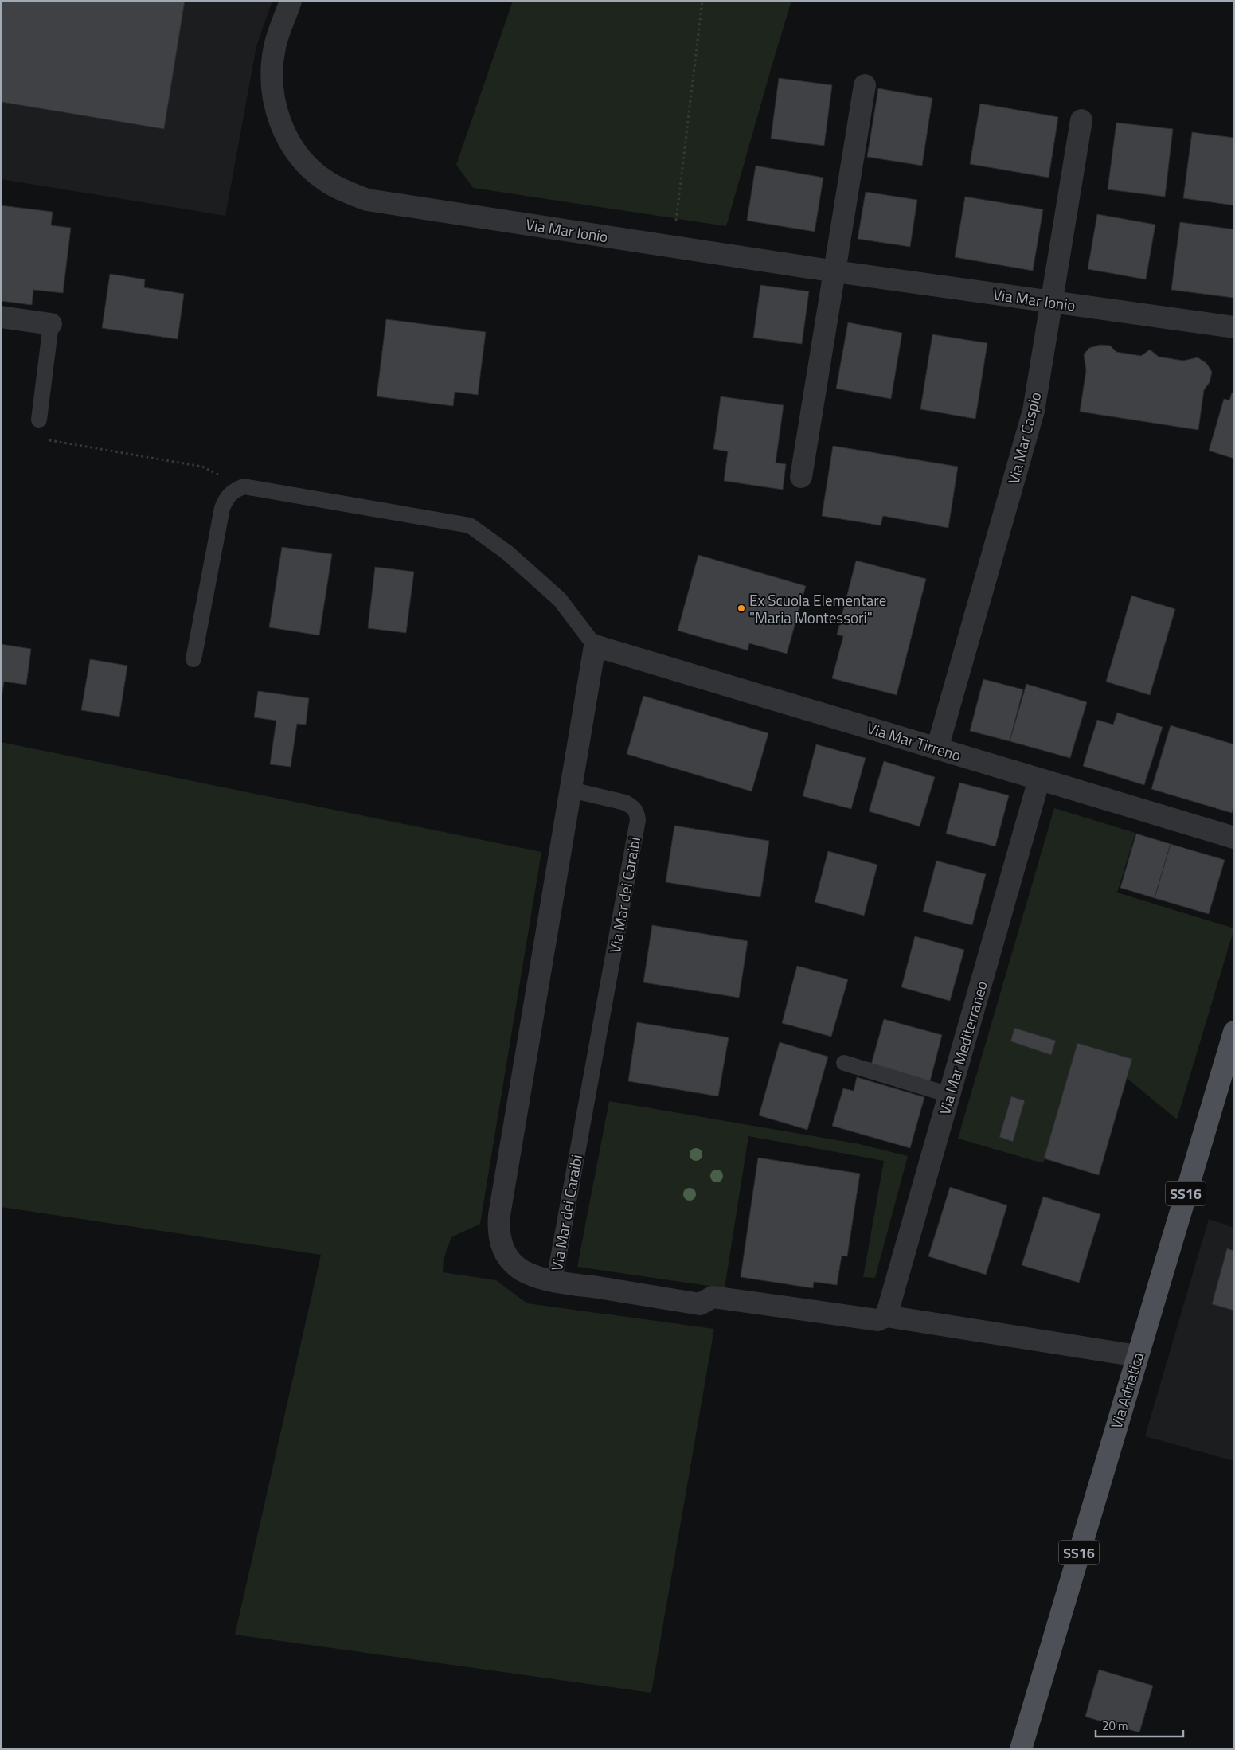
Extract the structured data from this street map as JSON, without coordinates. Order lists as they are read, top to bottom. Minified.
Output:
{"streets":{"main road":["SS16","Via Adriatica"],"street":["Via Mar Ionio","Via Mar Caspio","Via Mar Tirreno","Via Mar dei Caraibi","Via Mar Mediterraneo"]},"crossings":[["Via Mar Ionio","Via Mar Caspio"],["Via Mar Caspio","Via Mar Tirreno"],["Via Mar Tirreno","Via Mar dei Caraibi"],["Via Mar Tirreno","Via Mar Mediterraneo"]],"places":["Ex Scuola Elementare \"Maria Montessori\""],"scale_bar":"20 m"}
